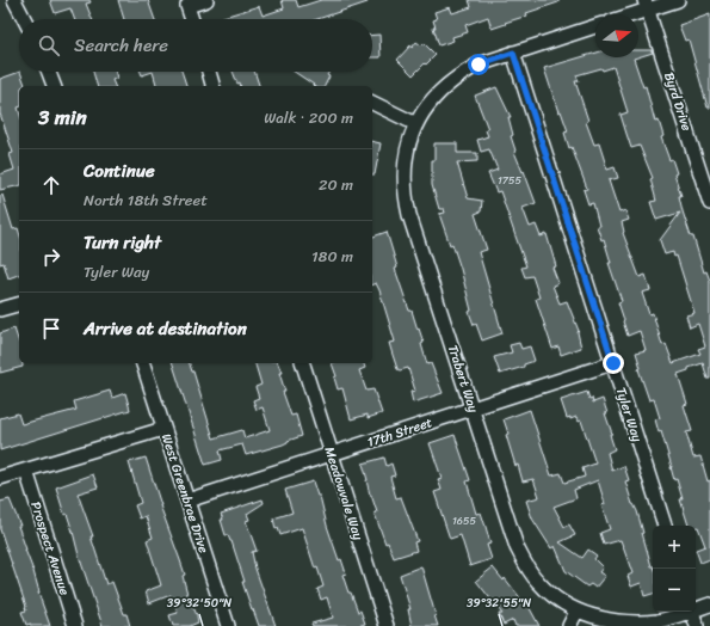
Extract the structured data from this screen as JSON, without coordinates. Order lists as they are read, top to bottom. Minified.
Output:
{"streets":{"street":["Byrd Drive","Trabert Way","Tyler Way","17th Street","West Greenbrae Drive","Meadowvale Way","Prospect Avenue"]},"crossings":[["Trabert Way","Tyler Way"],["Trabert Way","17th Street"],["Tyler Way","17th Street"],["17th Street","West Greenbrae Drive"],["17th Street","Meadowvale Way"]],"house_numbers":["1755","1655"],"north":"right","page":{"search":"Search here","heading":["3 min","Walk · 200 m"],"list":[["Continue","North 18th Street","20 m"],["Turn right","Tyler Way","180 m"],"Arrive at destination"],"map_buttons":["+","−"]},"coordinates":["39°32'50\"N","39°32'55\"N"]}
